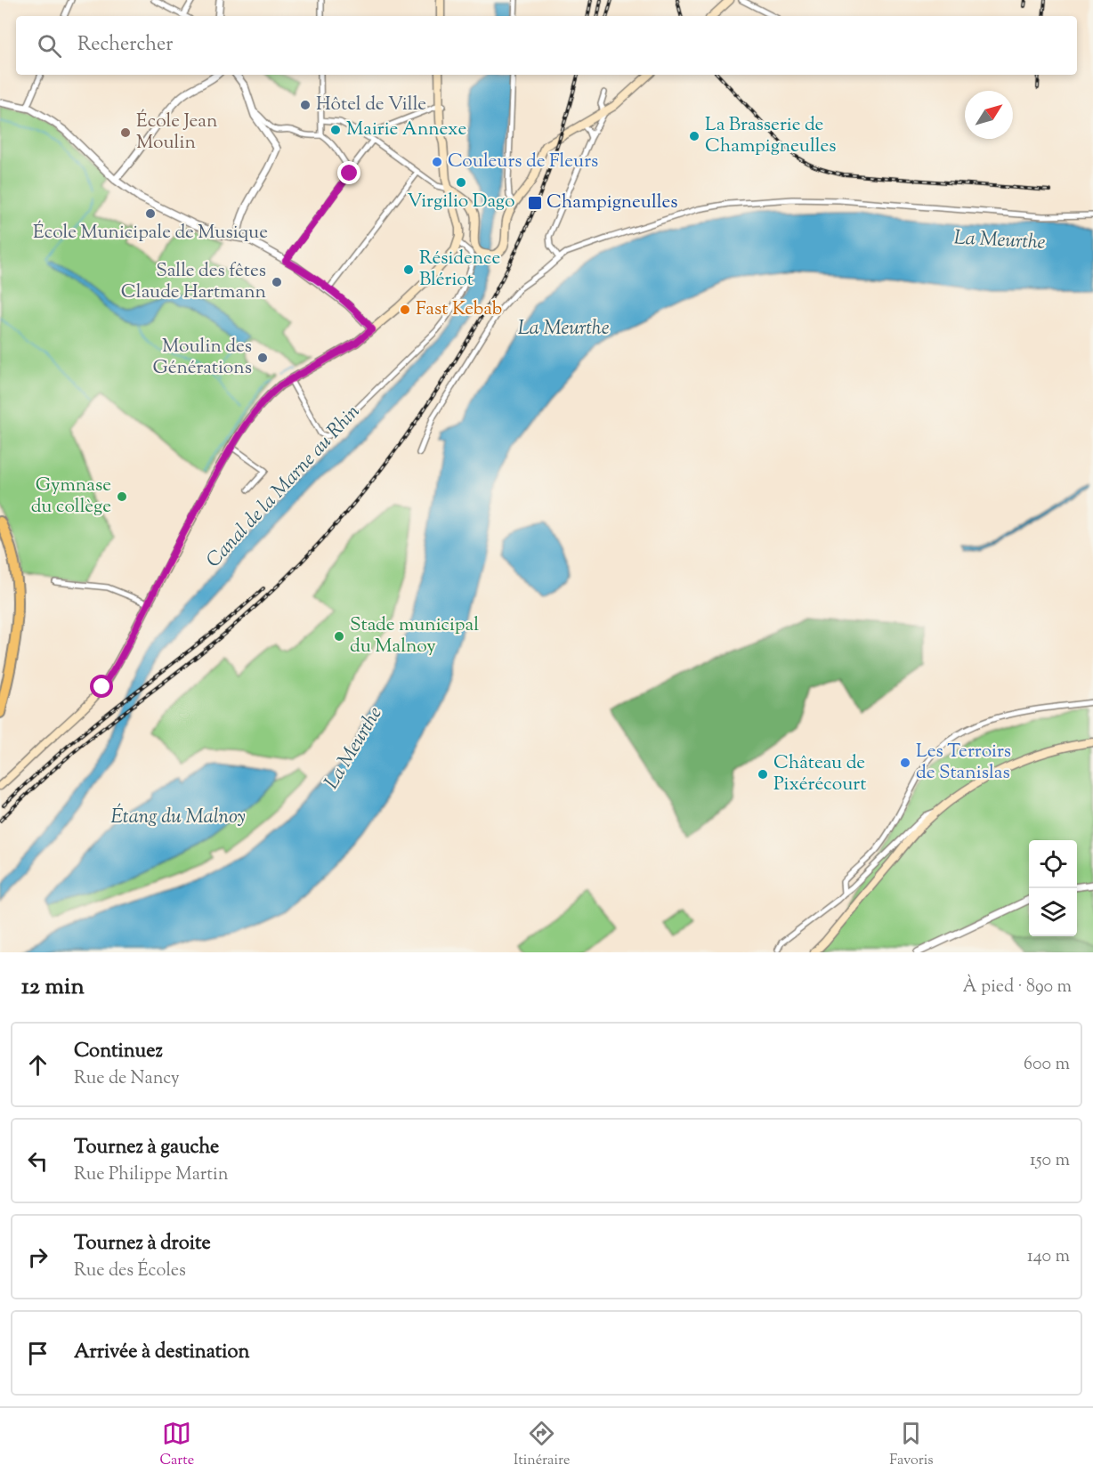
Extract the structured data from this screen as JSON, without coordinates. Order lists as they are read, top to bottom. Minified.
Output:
{"water":["La Meurthe","Canal de la Marne au Rhin","Étang du Malnoy"],"places":{"other":["Hôtel de Ville","Mairie Annexe","École Jean Moulin","La Brasserie de Champigneulles","Couleurs de Fleurs","Virgilio Dago","École Municipale de Musique","Résidence Blériot","Salle des fêtes Claude Hartmann","Fast Kebab","Moulin des Générations","Gymnase du collège","Stade municipal du Malnoy","Les Terroirs de Stanislas","Château de Pixérécourt"],"transit":["Champigneulles"]},"north":"top right","page":{"search":"Rechercher","heading":["12 min","À pied · 890 m"],"list":[["Continuez","Rue de Nancy","600 m"],["Tournez à gauche","Rue Philippe Martin","150 m"],["Tournez à droite","Rue des Écoles","140 m"],"Arrivée à destination"],"nav":["Carte","Itinéraire","Favoris"]}}
